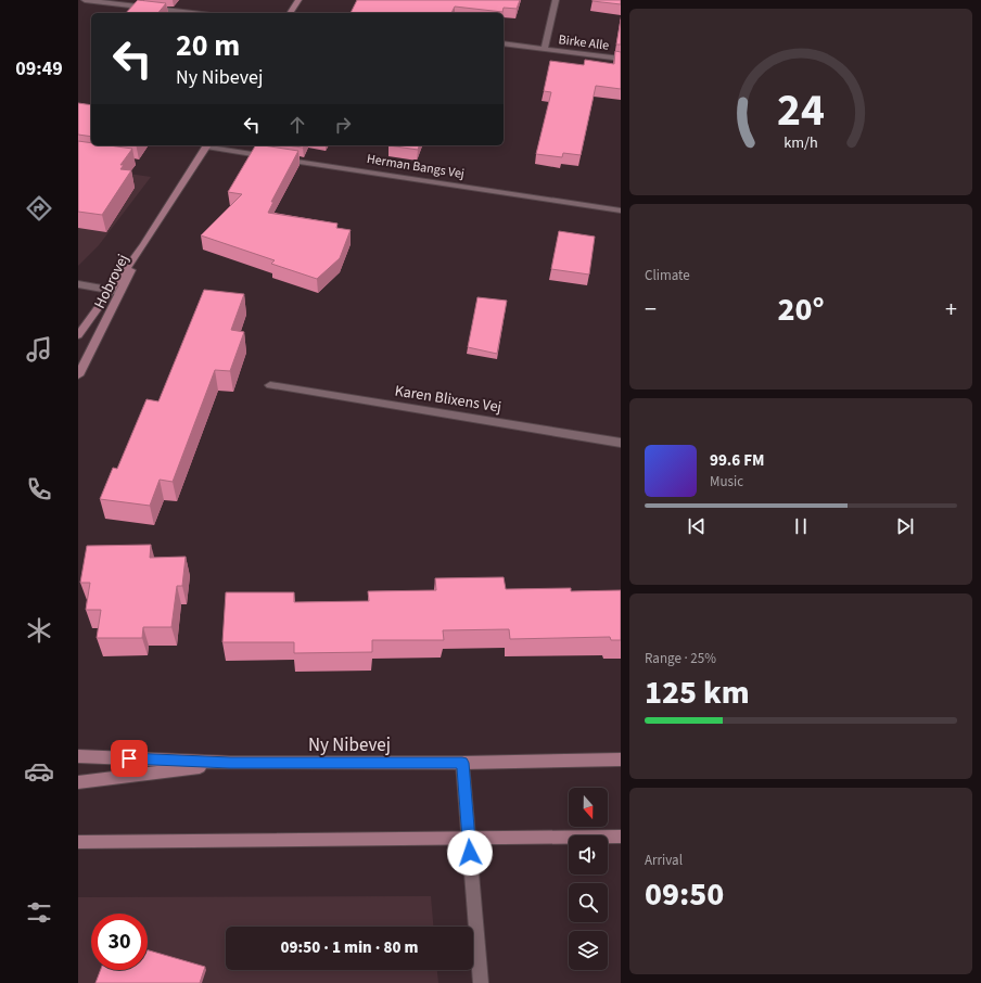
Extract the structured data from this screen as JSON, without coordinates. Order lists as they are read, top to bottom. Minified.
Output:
{"streets":{"main road":["Hobrovej","Ny Nibevej"],"street":["Birke Alle","Herman Bangs Vej","Karen Blixens Vej"]},"crossings":[["Herman Bangs Vej","Hobrovej"]],"north":"bottom","page":{"tabs":"09:49","turn":["20 m","Ny Nibevej"],"tile":["Climate",["Range · 25%","125 km"],["Arrival","09:50"]],"heat":["−","20°","+"],"song":["99.6 FM","Music"],"limit":"30","trip":"09:50 · 1 min · 80 m","gauge":["24","km/h"]}}
